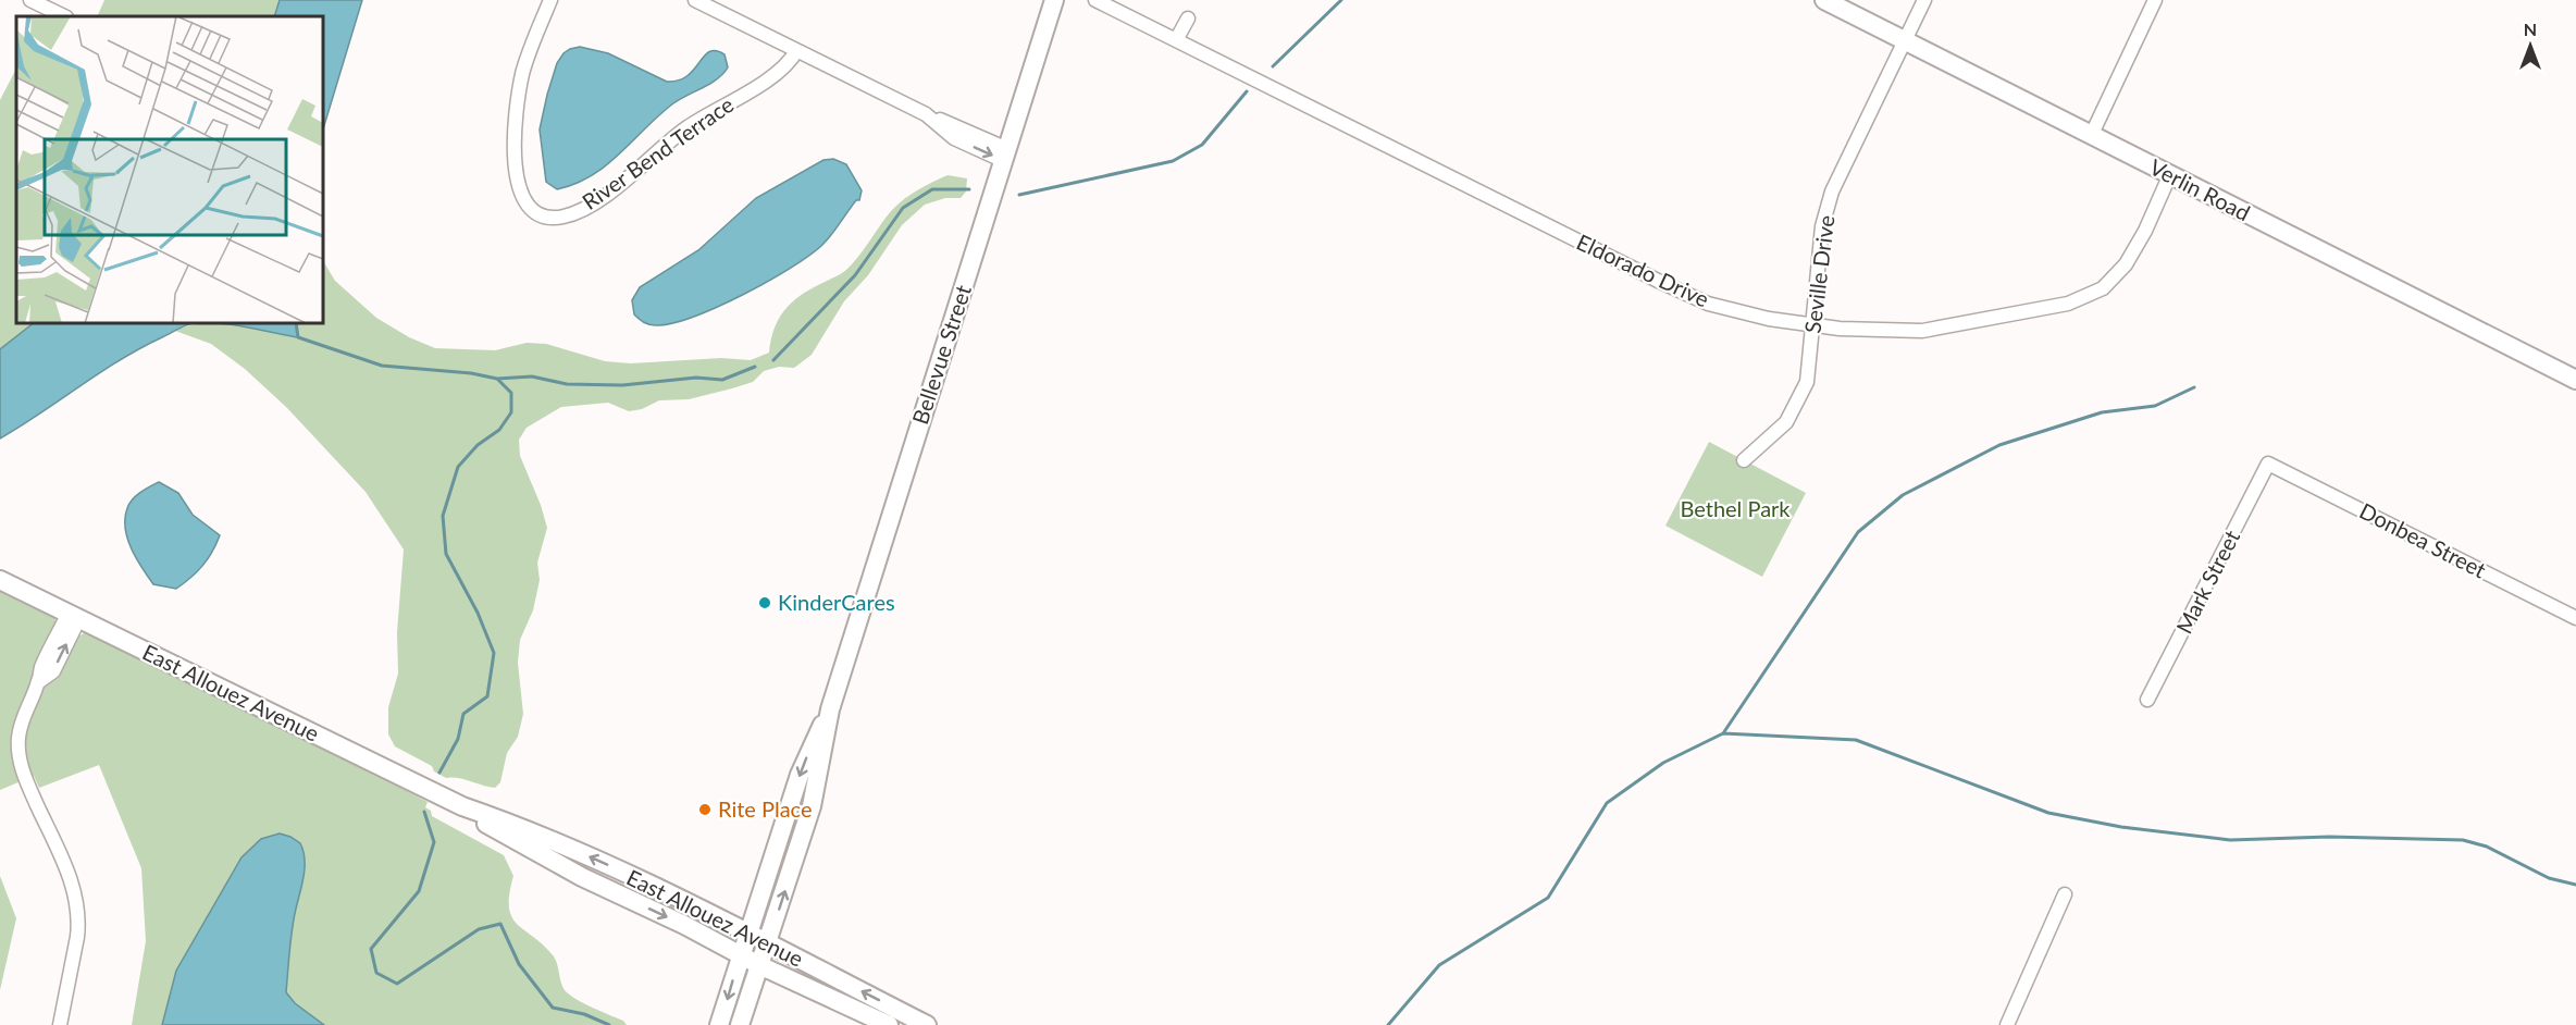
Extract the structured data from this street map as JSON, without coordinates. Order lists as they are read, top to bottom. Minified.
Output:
{"streets":{"street":["River Bend Terrace","Verlin Road","Eldorado Drive","Seville Drive","Bellevue Street","Donbea Street","Mark Street","East Allouez Avenue"]},"crossings":[["Verlin Road","Eldorado Drive"],["Verlin Road","Seville Drive"],["Eldorado Drive","Seville Drive"],["Bellevue Street","East Allouez Avenue"],["Donbea Street","Mark Street"]],"parks":["Bethel Park"],"places":["KinderCares","Rite Place"],"north":"top"}
